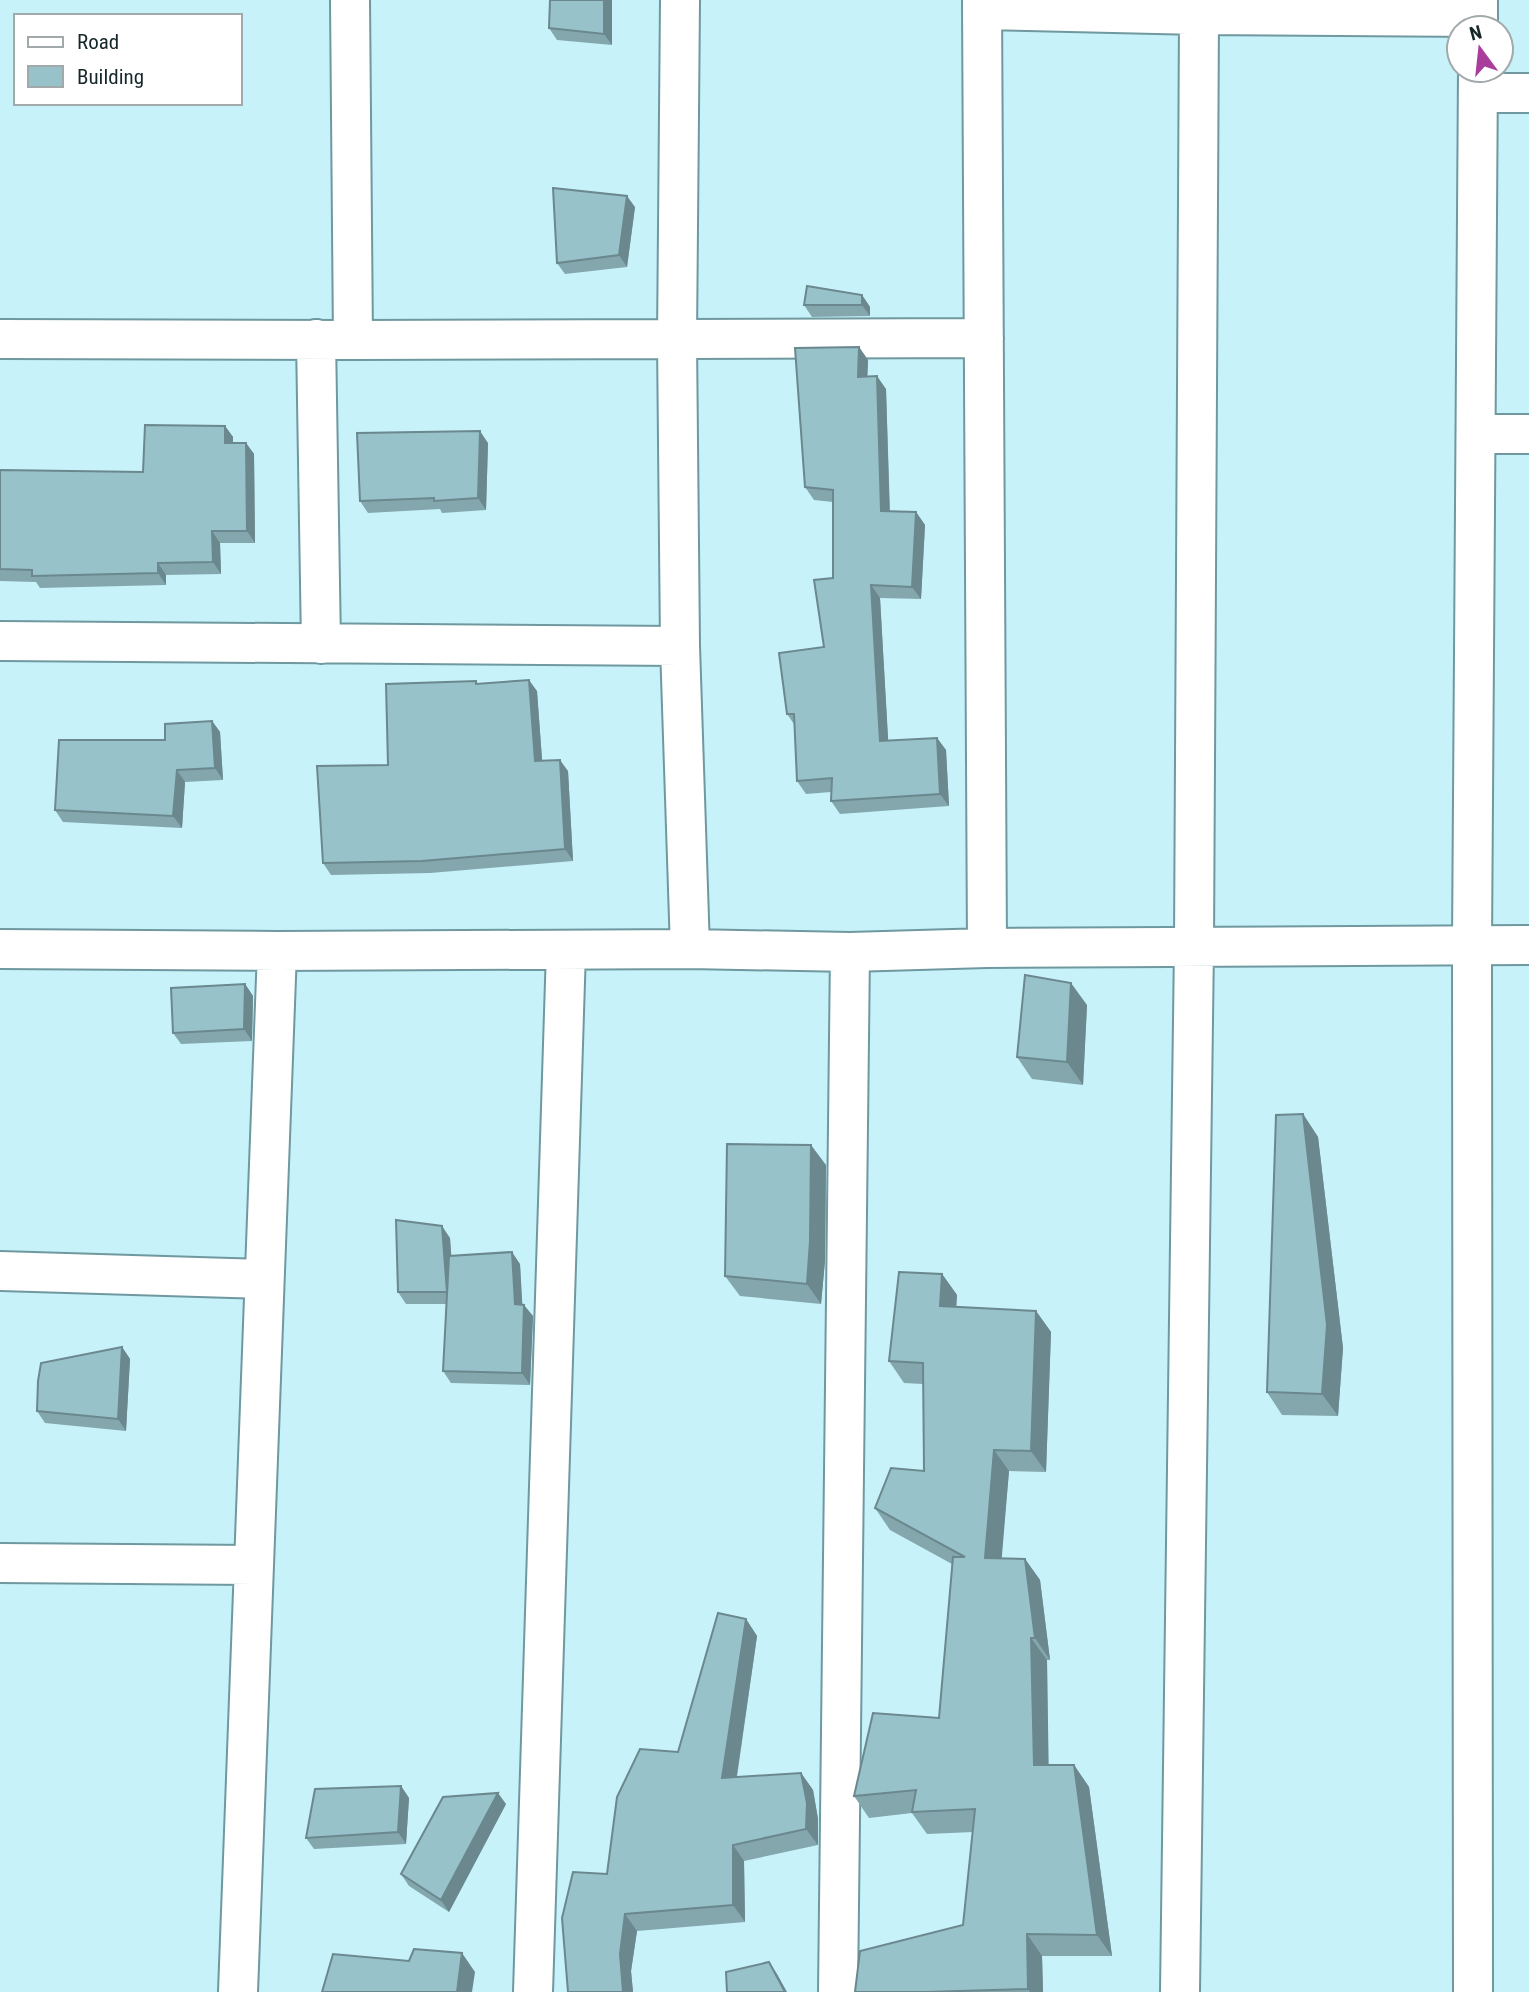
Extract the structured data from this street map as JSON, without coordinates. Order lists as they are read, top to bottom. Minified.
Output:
{"legend":["Road","Building"],"north":"top"}
